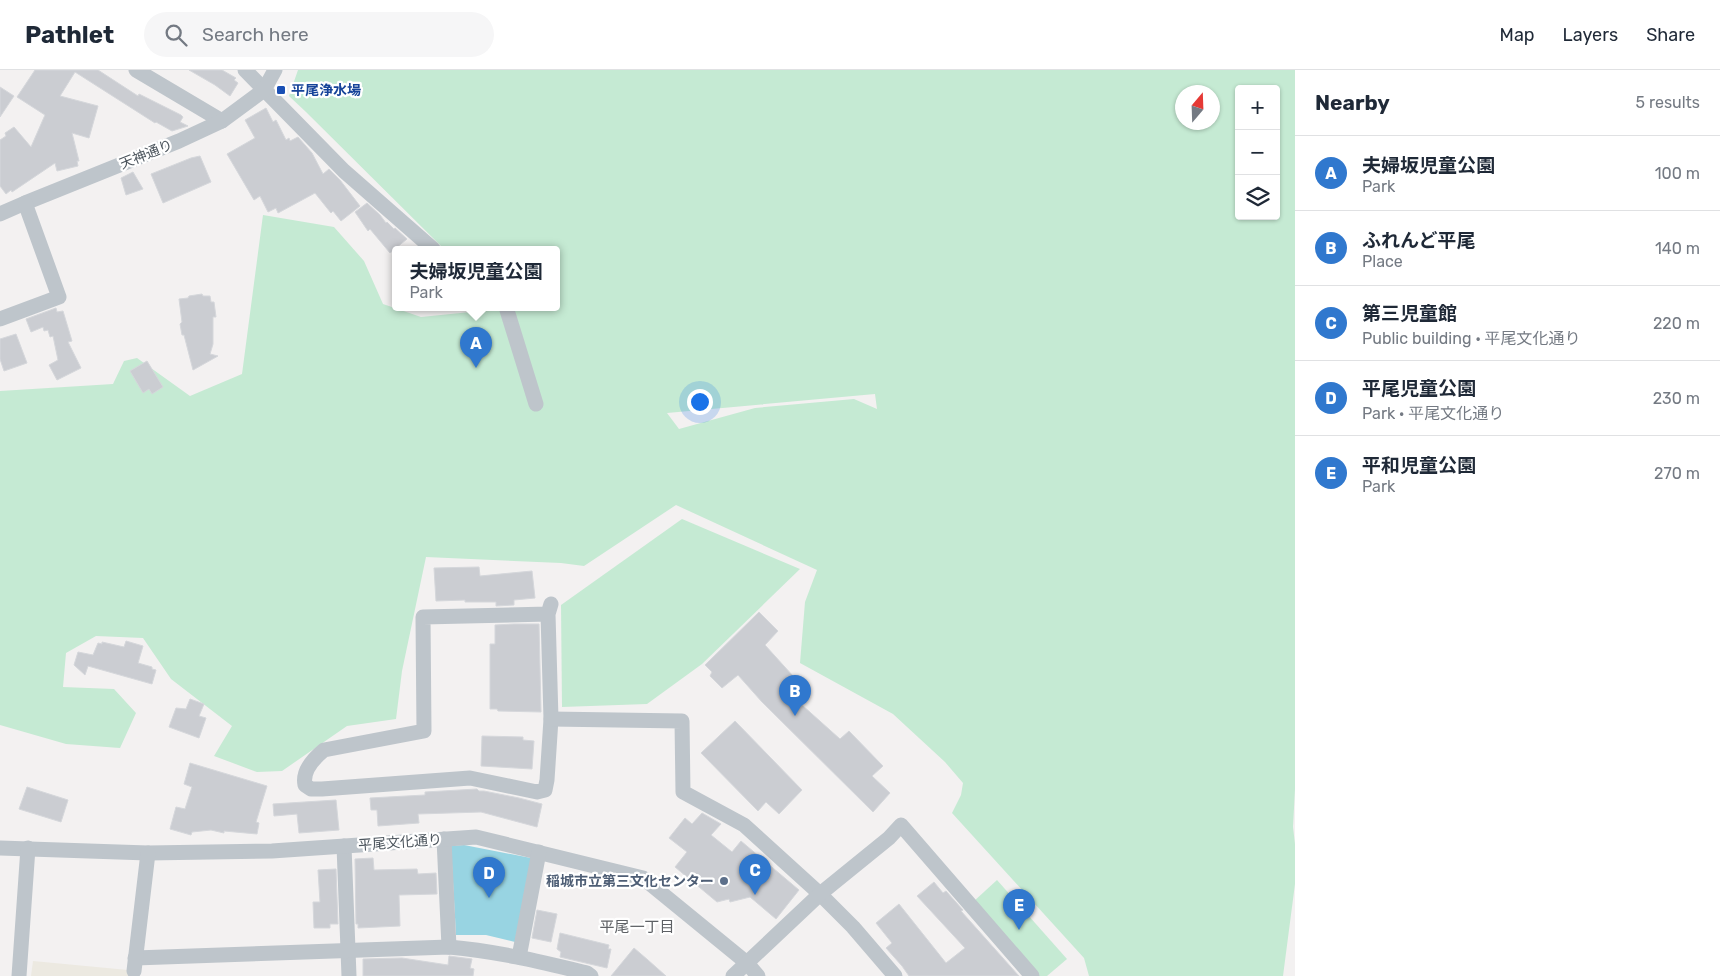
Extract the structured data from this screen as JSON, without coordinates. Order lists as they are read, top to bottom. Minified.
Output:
{"streets":{"street":["天神通り","平尾文化通り"]},"districts":["平尾一丁目"],"places":{"transit":["平尾浄水場"],"other":["稲城市立第三文化センター"]},"north":"top","page":{"header":"Pathlet","search":"Search here","nav":["Map","Layers","Share"],"heading":["Nearby","5 results"],"map_buttons":["+","−"],"list":[{"mark":"A","name":"夫婦坂児童公園","note":"Park","value":"100 m"},{"mark":"B","name":"ふれんど平尾","note":"Place","value":"140 m"},{"mark":"C","name":"第三児童館","note":"Public building · 平尾文化通り","value":"220 m"},{"mark":"D","name":"平尾児童公園","note":"Park · 平尾文化通り","value":"230 m"},{"mark":"E","name":"平和児童公園","note":"Park","value":"270 m"}],"popup":["夫婦坂児童公園","Park"],"pins":["A","B","C","D","E"]}}
